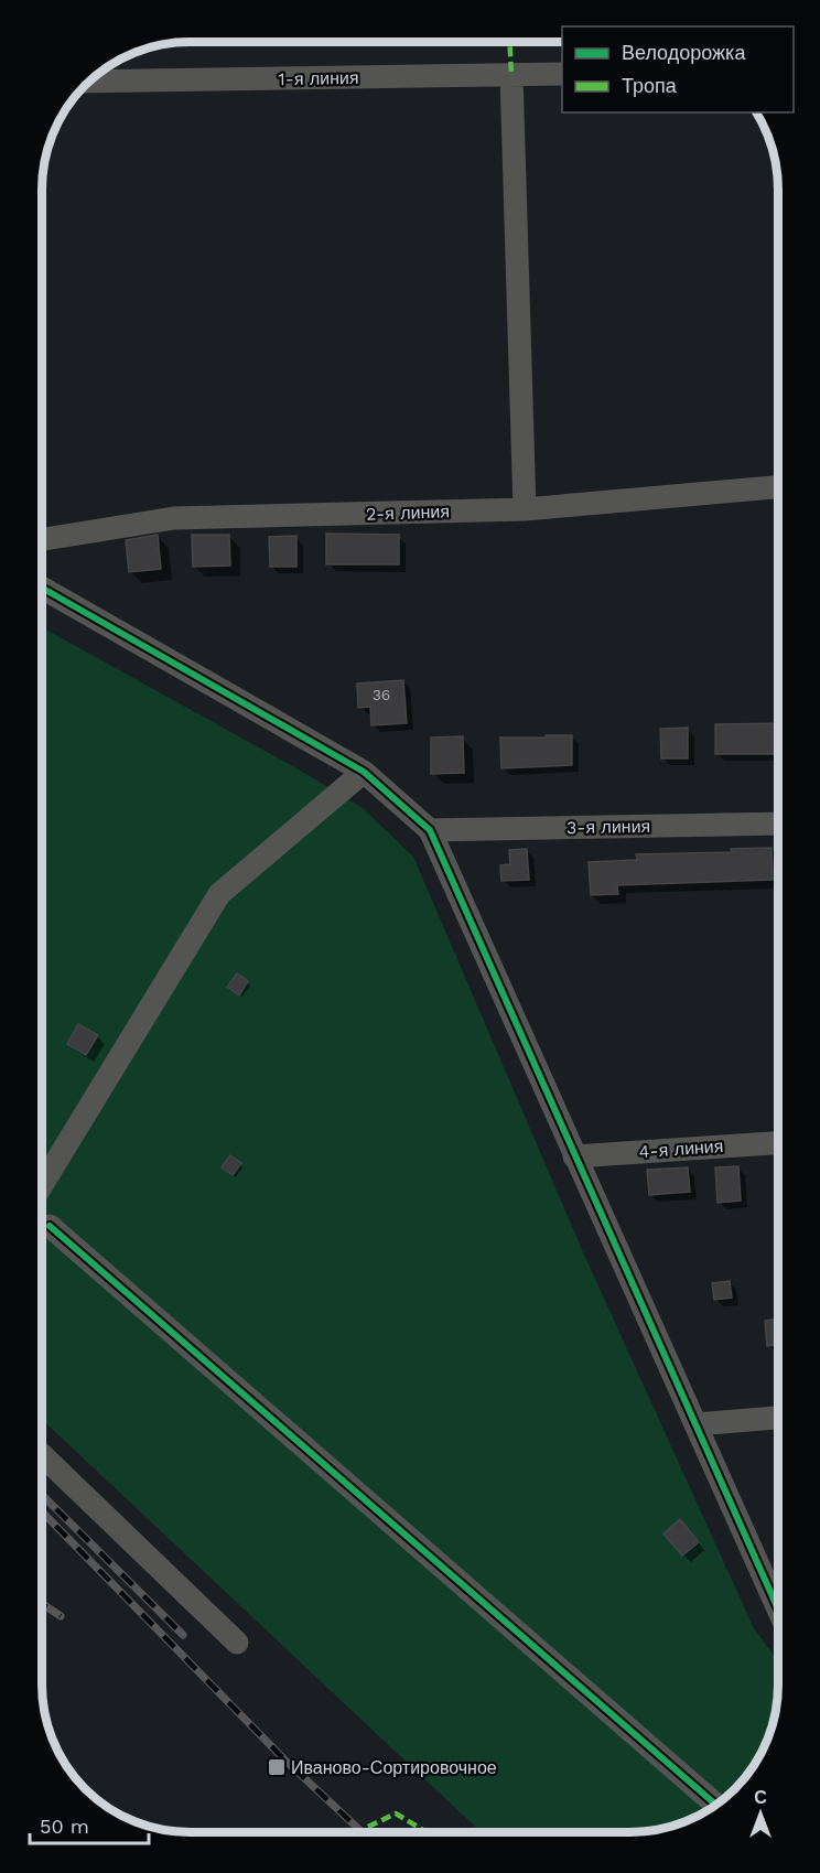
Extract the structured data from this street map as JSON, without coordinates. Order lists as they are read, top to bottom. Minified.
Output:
{"streets":{"street":["1-я линия","2-я линия","3-я линия","4-я линия"]},"places":{"transit":["Иваново-Сортировочное"]},"house_numbers":["36"],"legend":["Велодорожка","Тропа"],"scale_bar":"50 m","north":"top"}
